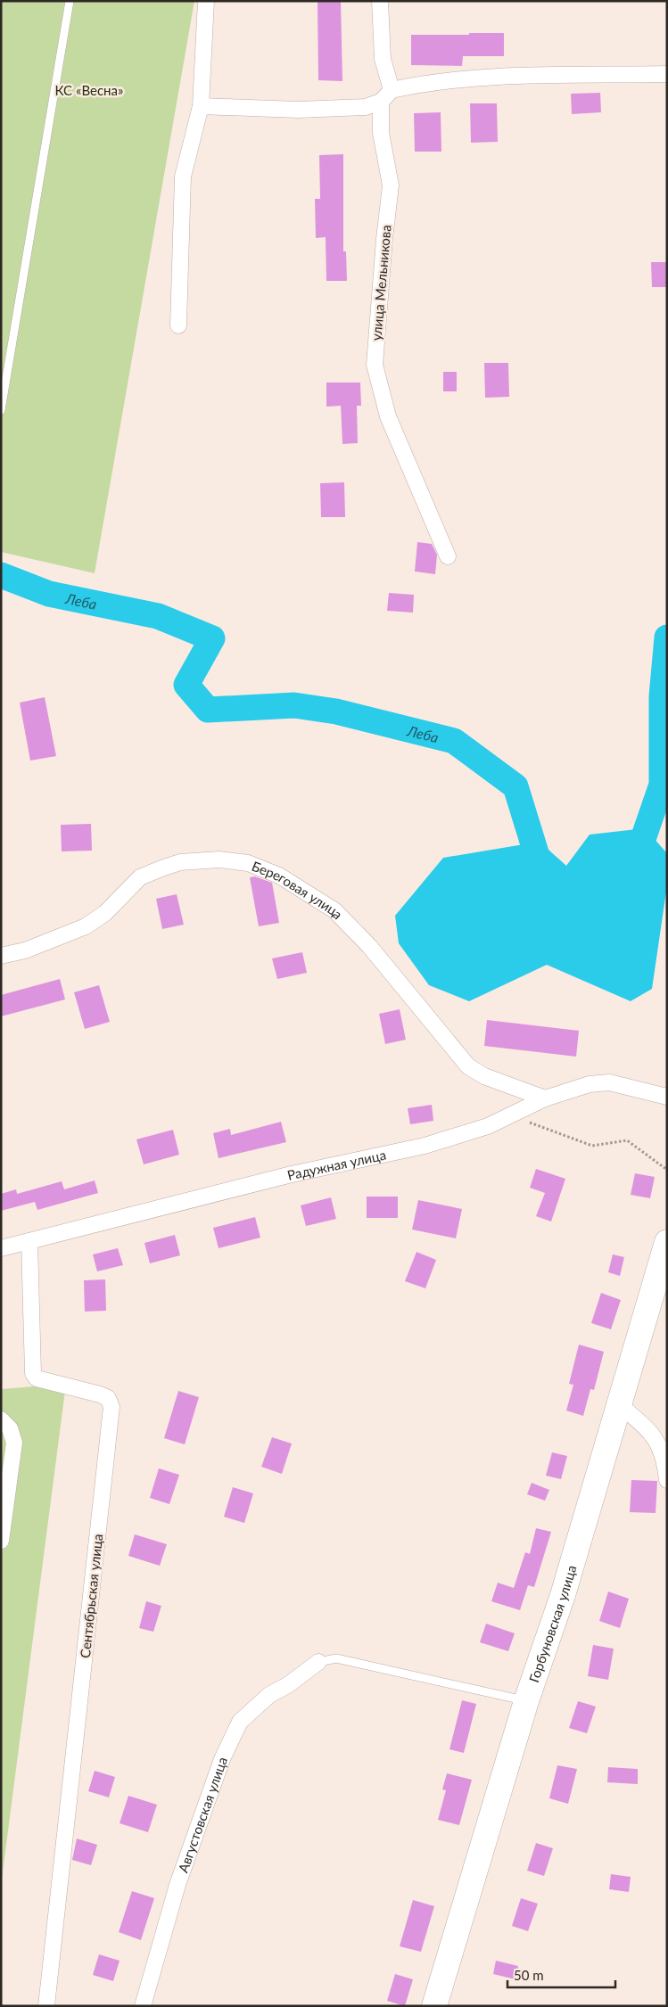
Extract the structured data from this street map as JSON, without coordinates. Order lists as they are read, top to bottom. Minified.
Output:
{"streets":{"main road":["Горбуновская улица"],"street":["улица Мельникова","Береговая улица","Радужная улица","Сентябрьская улица","Августовская улица"]},"crossings":[["Береговая улица","Радужная улица"],["Радужная улица","Сентябрьская улица"]],"water":["Леба"],"parks":["КС «Весна»"],"scale_bar":"50 m"}
